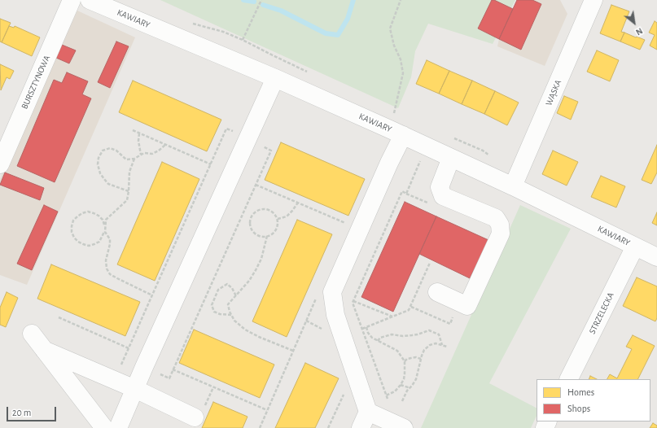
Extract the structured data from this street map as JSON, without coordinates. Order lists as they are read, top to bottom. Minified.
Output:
{"streets":{"street":["KAWIARY","BURSZTYNOWA","WĄSKA","STRZELECKA"]},"crossings":[["KAWIARY","WĄSKA"],["KAWIARY","STRZELECKA"]],"legend":["Homes","Shops"],"scale_bar":"20 m","north":"bottom right"}
